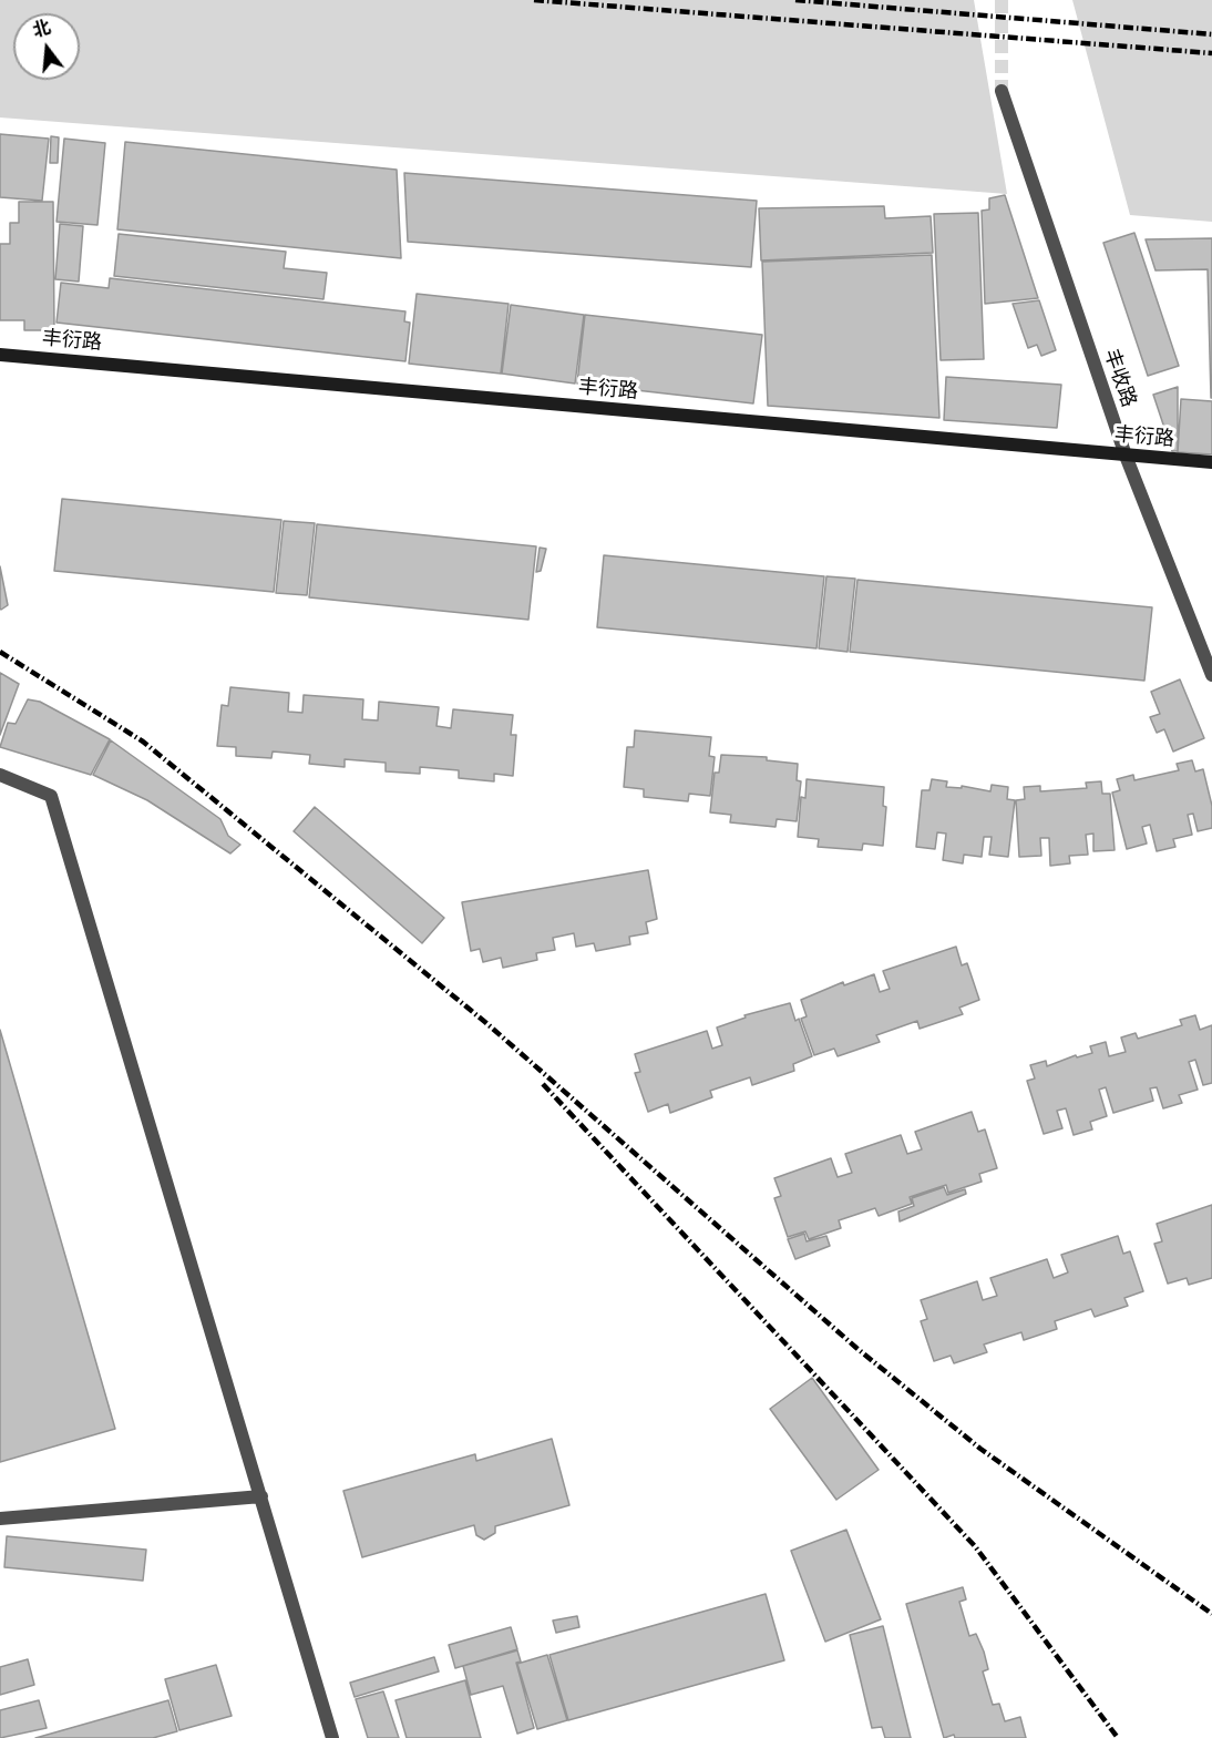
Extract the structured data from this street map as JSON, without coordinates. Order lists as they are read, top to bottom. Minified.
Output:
{"streets":{"street":["丰衍路","丰收路"]},"crossings":[["丰衍路","丰收路"]],"north":"top"}
